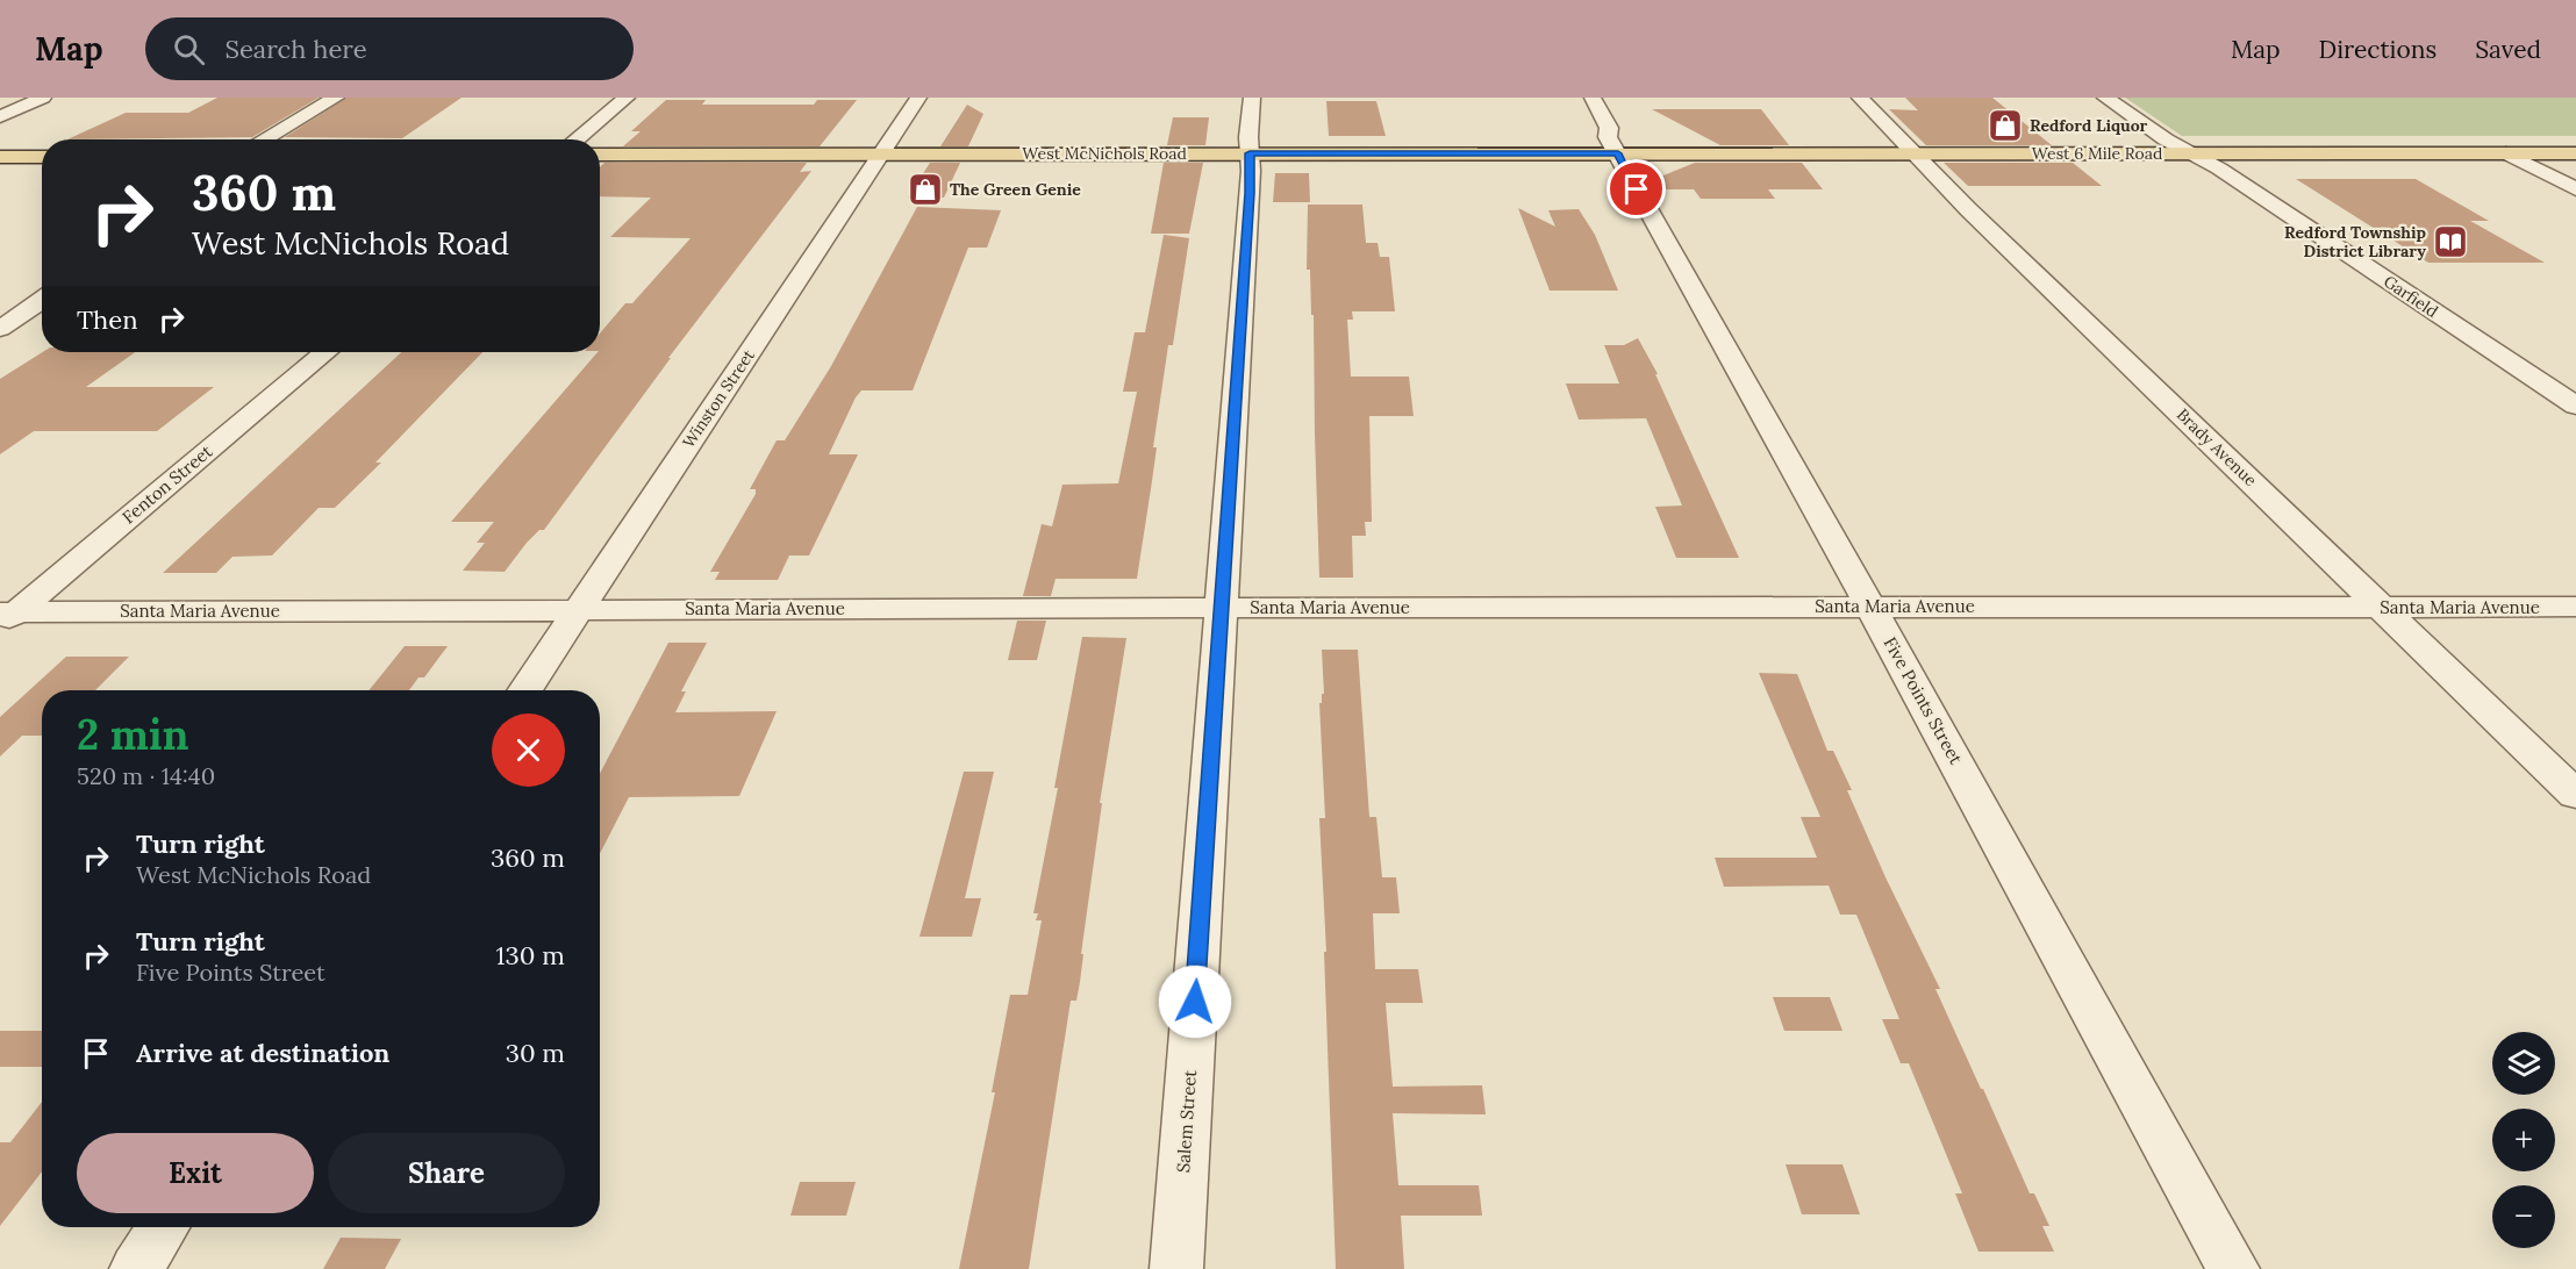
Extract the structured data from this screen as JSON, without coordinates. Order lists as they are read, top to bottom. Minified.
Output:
{"streets":{"main road":["West McNichols Road","West 6 Mile Road"],"street":["Garfield","Winston Street","Brady Avenue","Fenton Street","Santa Maria Avenue","Five Points Street","Salem Street"]},"crossings":[["West McNichols Road","West 6 Mile Road"],["West McNichols Road","Winston Street"],["West McNichols Road","Five Points Street"],["West McNichols Road","Salem Street"],["West 6 Mile Road","Garfield"],["West 6 Mile Road","Brady Avenue"],["West 6 Mile Road","Five Points Street"],["Winston Street","Santa Maria Avenue"],["Brady Avenue","Santa Maria Avenue"],["Fenton Street","Santa Maria Avenue"],["Santa Maria Avenue","Five Points Street"],["Santa Maria Avenue","Salem Street"]],"places":{"shop":["Redford Liquor","The Green Genie"],"library":["Redford Township District Library"]},"page":{"header":"Map","search":"Search here","nav":["Map","Directions","Saved"],"turn":["360 m","West McNichols Road"],"then":"Then","heading":["2 min","520 m · 14:40"],"list":[{"name":"Turn right","note":"West McNichols Road","value":"360 m"},{"name":"Turn right","note":"Five Points Street","value":"130 m"},{"name":"Arrive at destination","value":"30 m"}],"map_buttons":["+","−"],"buttons":["Exit","Share"]}}
